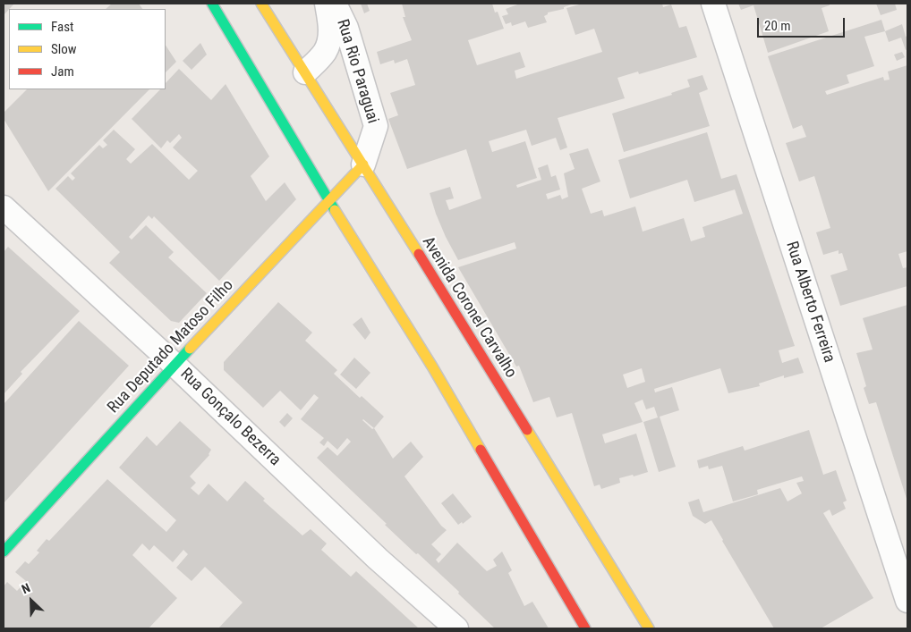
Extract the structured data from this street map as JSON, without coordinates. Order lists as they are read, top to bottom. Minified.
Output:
{"streets":{"main road":["Avenida Coronel Carvalho","Rua Deputado Matoso Filho"],"street":["Rua Rio Paraguai","Rua Alberto Ferreira","Rua Gonçalo Bezerra"]},"crossings":[["Rua Rio Paraguai","Avenida Coronel Carvalho"],["Rua Rio Paraguai","Rua Deputado Matoso Filho"],["Avenida Coronel Carvalho","Rua Deputado Matoso Filho"],["Rua Deputado Matoso Filho","Rua Gonçalo Bezerra"]],"legend":["Fast","Slow","Jam"],"scale_bar":"20 m","north":"top left"}
